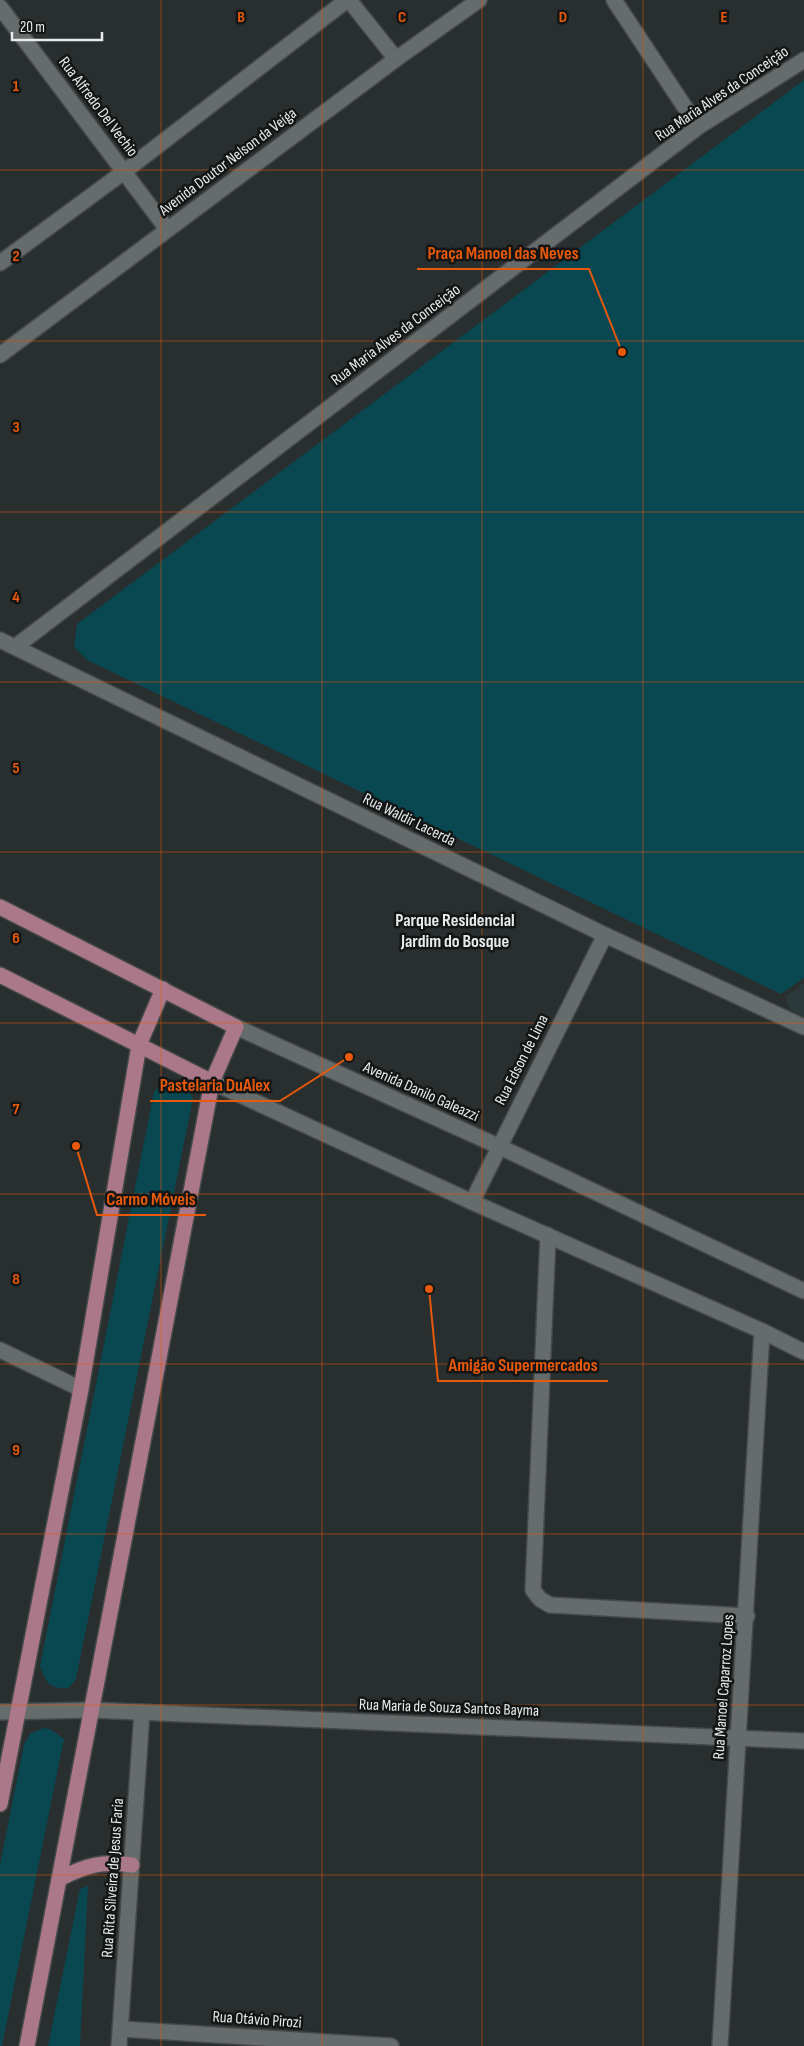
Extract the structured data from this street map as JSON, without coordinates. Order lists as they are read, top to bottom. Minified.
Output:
{"streets":{"main road":["Avenida Danilo Galeazzi"],"street":["Rua Maria Alves da Conceição","Rua Alfredo Del Vechio","Avenida Doutor Nelson da Veiga","Rua Waldir Lacerda","Rua Edson de Lima","Rua Manoel Caparroz Lopes","Rua Maria de Souza Santos Bayma","Rua Rita Silveira de Jesus Faria","Rua Otávio Pirozi"]},"crossings":[["Rua Maria Alves da Conceição","Rua Waldir Lacerda"],["Rua Alfredo Del Vechio","Avenida Doutor Nelson da Veiga"],["Rua Waldir Lacerda","Rua Edson de Lima"],["Rua Edson de Lima","Avenida Danilo Galeazzi"],["Rua Manoel Caparroz Lopes","Rua Maria de Souza Santos Bayma"],["Rua Maria de Souza Santos Bayma","Rua Rita Silveira de Jesus Faria"],["Rua Rita Silveira de Jesus Faria","Rua Otávio Pirozi"]],"districts":["Parque Residencial Jardim do Bosque"],"places":["Praça Manoel das Neves","Pastelaria DuAlex","Carmo Móveis","Amigão Supermercados"],"scale_bar":"20 m","grid":{"columns":["B","C","D","E"],"rows":["1","2","3","4","5","6","7","8","9"]}}
